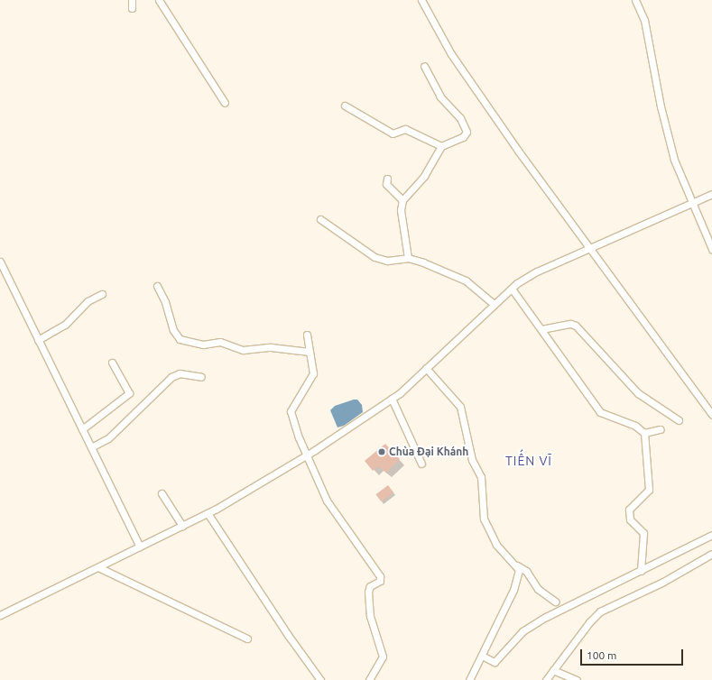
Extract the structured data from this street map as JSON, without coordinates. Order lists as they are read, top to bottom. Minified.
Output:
{"districts":["TIẾN VĨ"],"places":["Chùa Đại Khánh"],"scale_bar":"100 m"}
